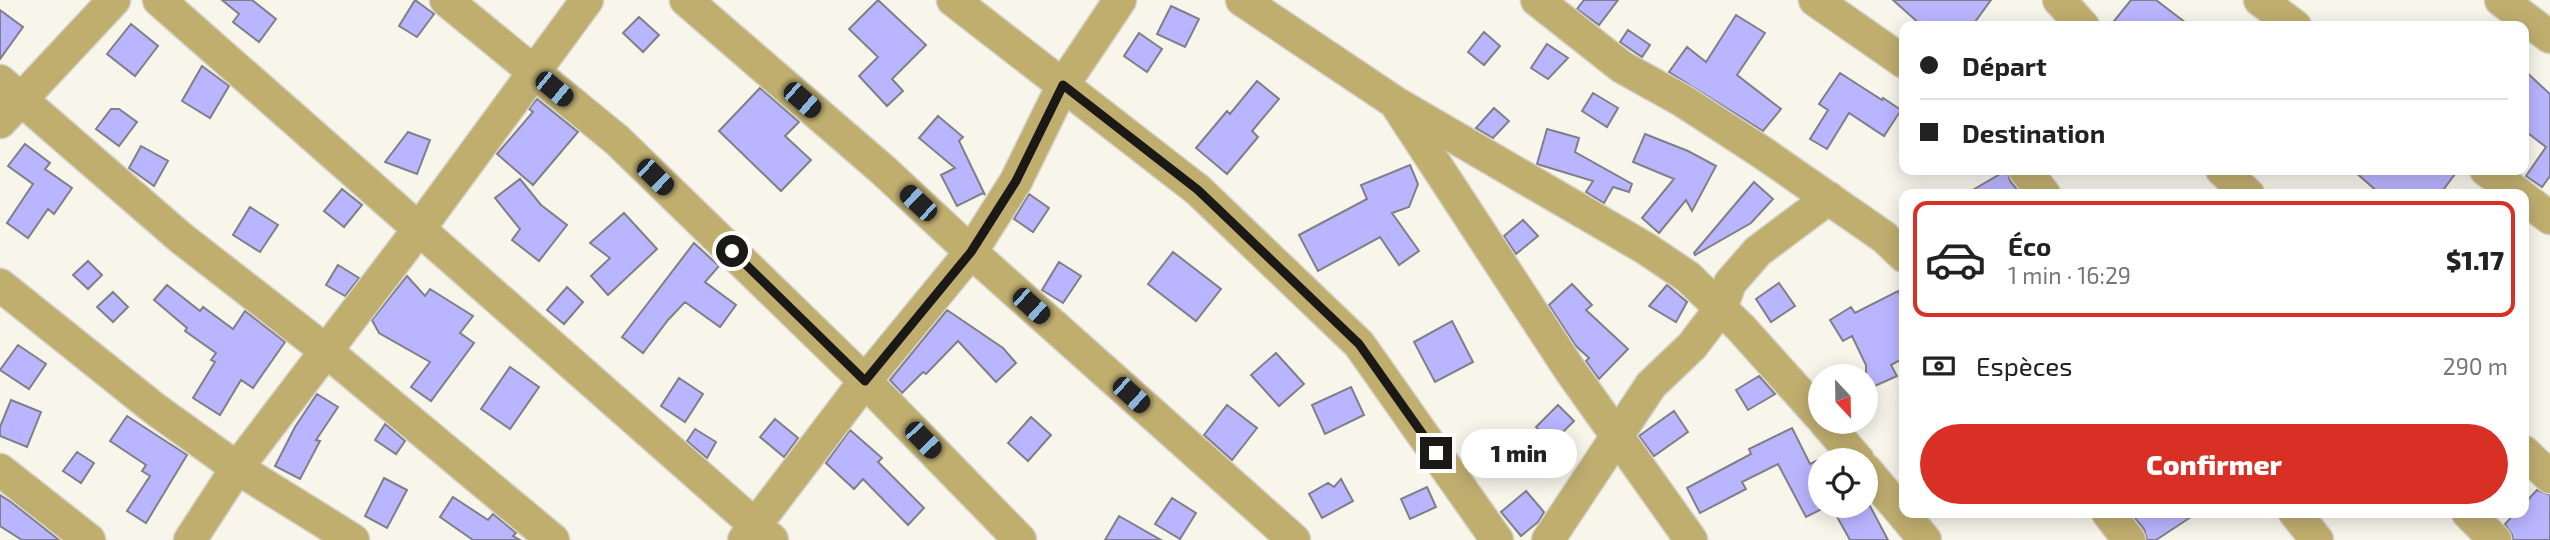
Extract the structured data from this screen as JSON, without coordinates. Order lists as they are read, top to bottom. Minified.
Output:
{"north":"bottom","page":{"banner":["Départ","Destination"],"list":[{"name":"Éco","note":"1 min · 16:29","value":"$1.17"}],"pay":["Espèces","290 m"],"buttons":"Confirmer","bubble":"1 min"}}
